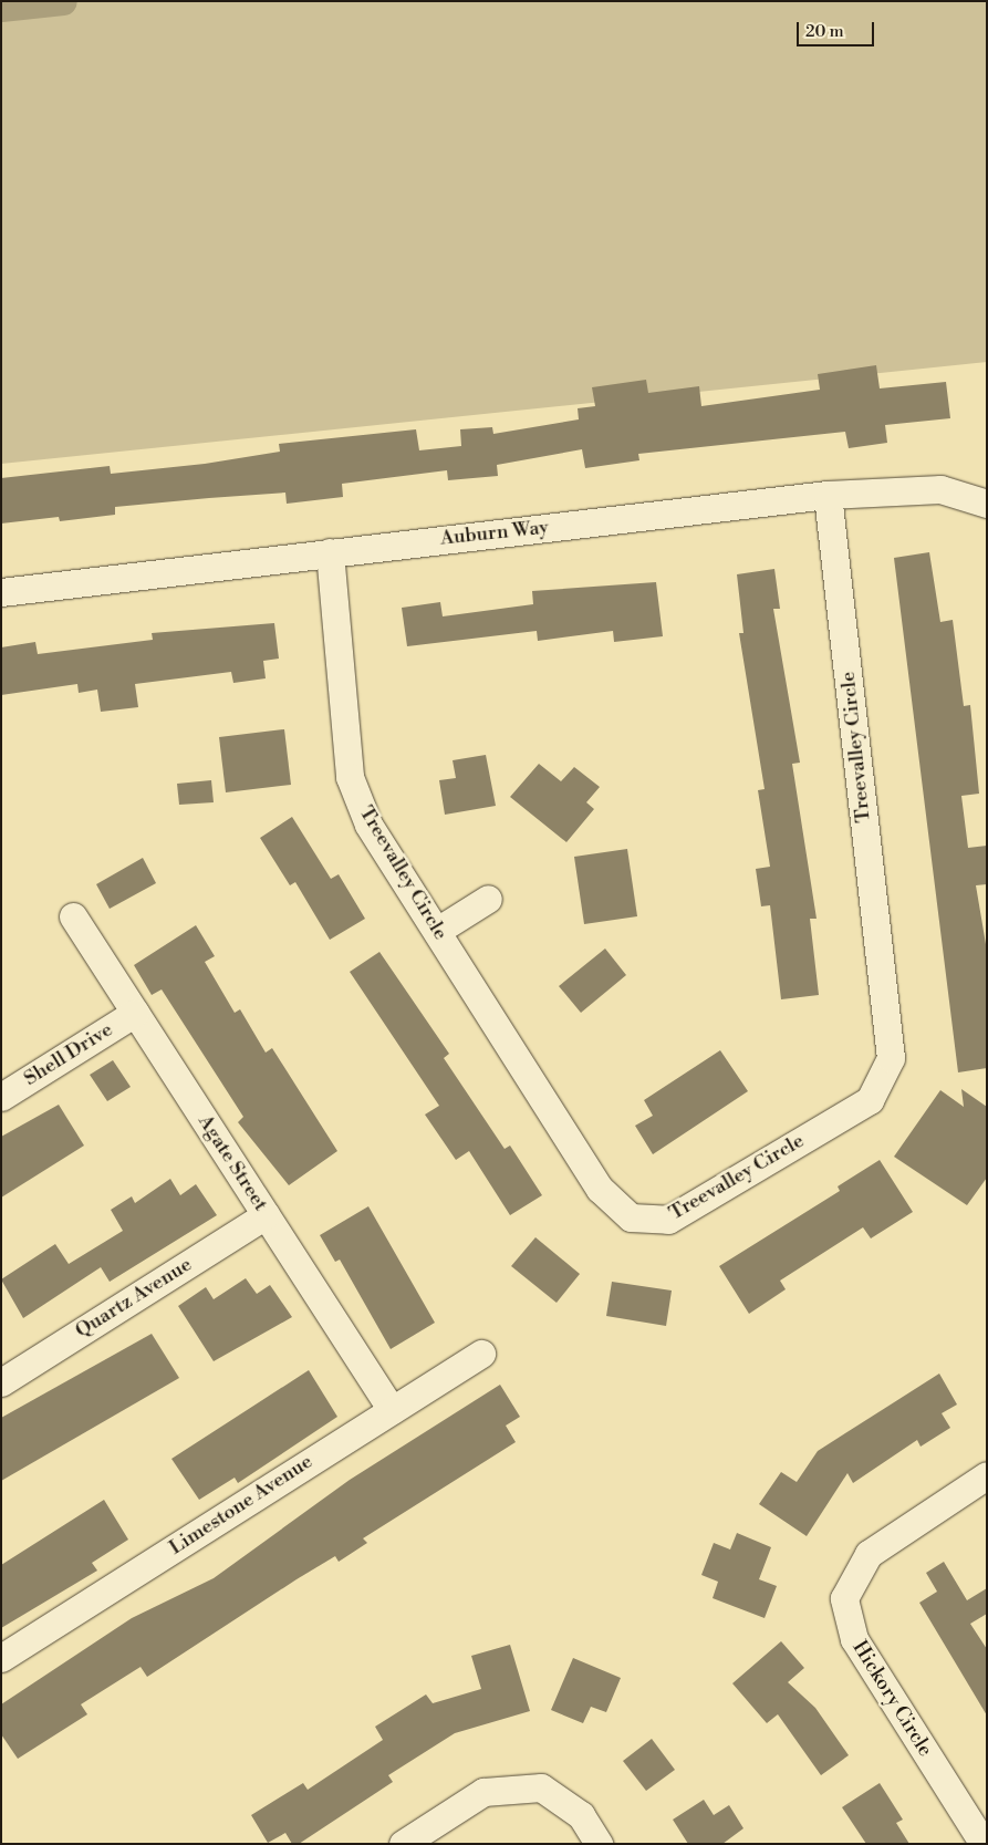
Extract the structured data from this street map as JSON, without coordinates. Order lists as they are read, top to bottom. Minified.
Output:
{"streets":{"street":["Auburn Way","Treevalley Circle","Shell Drive","Agate Street","Quartz Avenue","Limestone Avenue","Hickory Circle"]},"crossings":[["Auburn Way","Treevalley Circle"],["Shell Drive","Agate Street"],["Agate Street","Quartz Avenue"],["Agate Street","Limestone Avenue"]],"scale_bar":"20 m"}
